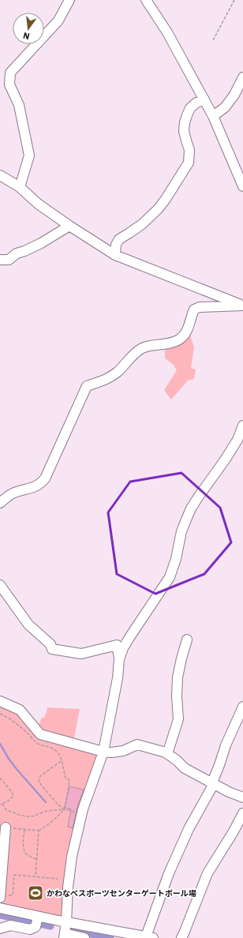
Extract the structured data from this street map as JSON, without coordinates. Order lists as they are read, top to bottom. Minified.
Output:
{"places":{"sports":["かわなべスポーツセンターゲートボール場"]},"north":"bottom"}
